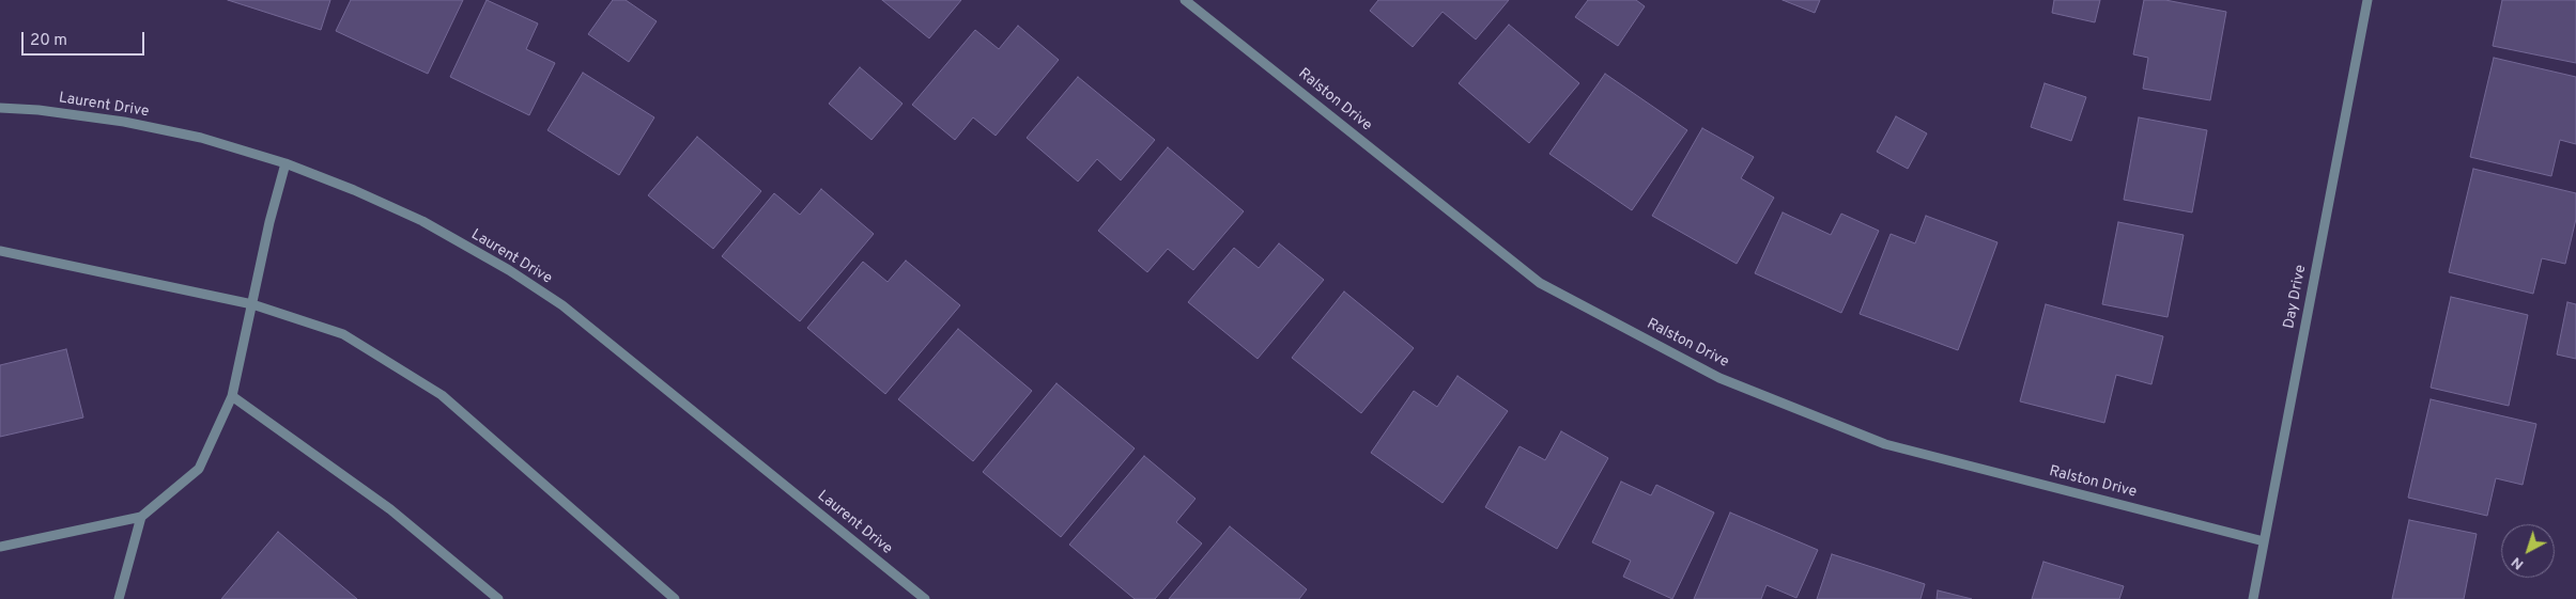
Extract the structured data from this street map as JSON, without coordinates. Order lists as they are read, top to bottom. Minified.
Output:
{"streets":{"street":["Ralston Drive","Laurent Drive","Day Drive"]},"crossings":[["Ralston Drive","Day Drive"]],"scale_bar":"20 m","north":"bottom left"}
